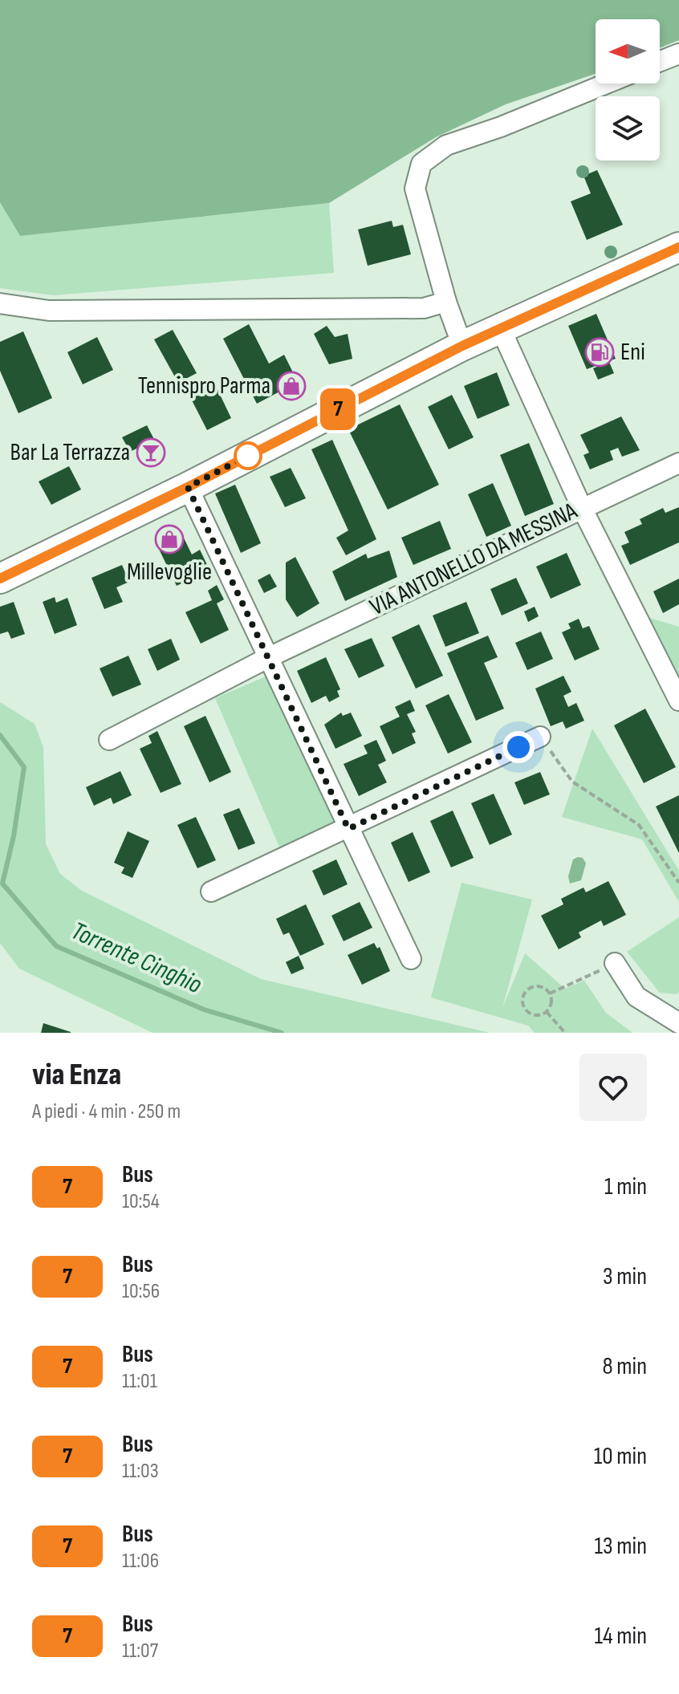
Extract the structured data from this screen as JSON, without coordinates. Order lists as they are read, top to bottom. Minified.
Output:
{"streets":{"street":["VIA ANTONELLO DA MESSINA"]},"water":["Torrente Cinghio"],"places":{"fuel station":["Eni"],"shop":["Tennispro Parma","Millevoglie"],"bar":["Bar La Terrazza"]},"lines":["bus line 7"],"north":"left","page":{"on_map":"7","heading":["via Enza","A piedi · 4 min · 250 m"],"list":[{"mark":"7","name":"Bus","note":"10:54","value":"1 min"},{"mark":"7","name":"Bus","note":"10:56","value":"3 min"},{"mark":"7","name":"Bus","note":"11:01","value":"8 min"},{"mark":"7","name":"Bus","note":"11:03","value":"10 min"},{"mark":"7","name":"Bus","note":"11:06","value":"13 min"},{"mark":"7","name":"Bus","note":"11:07","value":"14 min"}]}}
